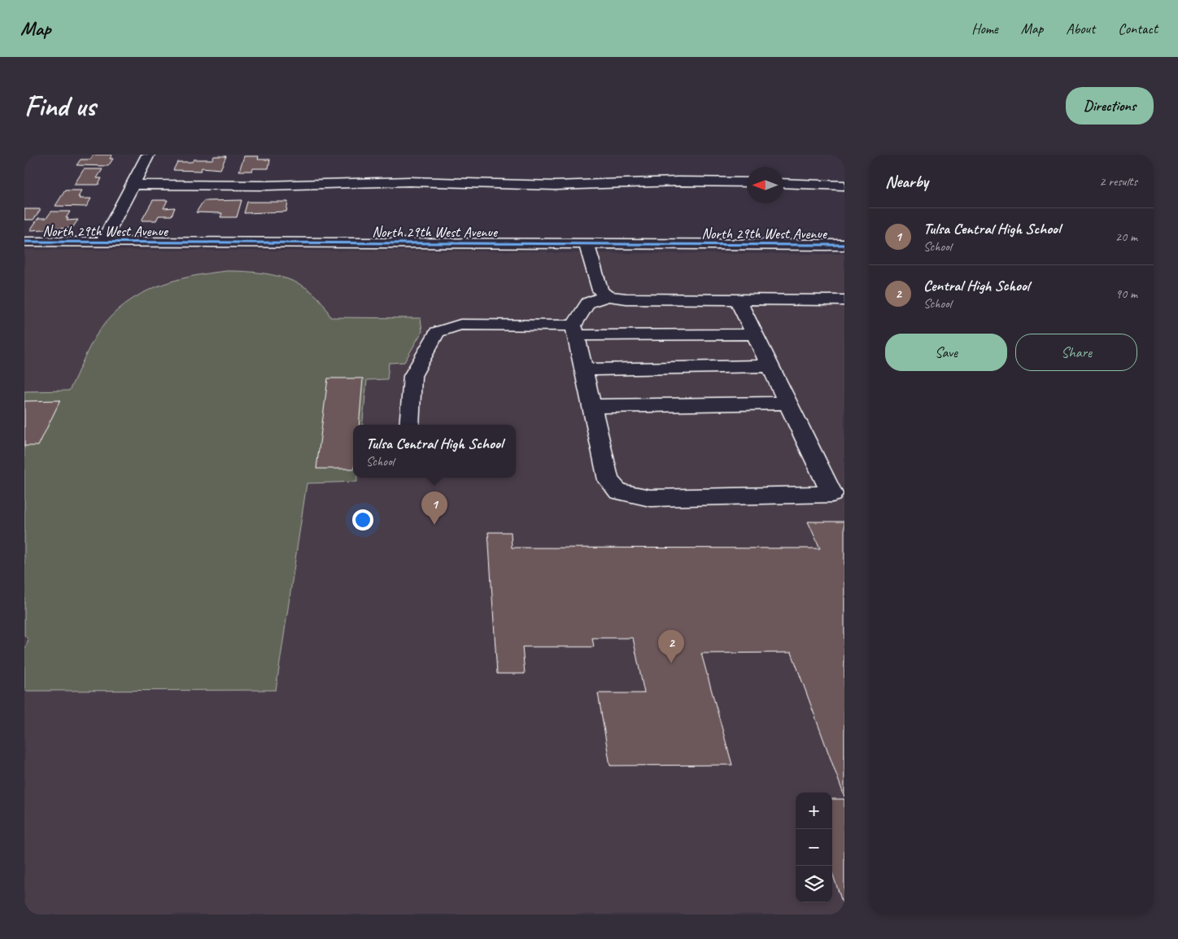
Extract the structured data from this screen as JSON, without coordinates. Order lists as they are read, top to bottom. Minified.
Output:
{"streets":{"street":["North 29th West Avenue"]},"north":"left","page":{"header":"Map","nav":["Home","Map","About","Contact"],"buttons":["Directions",["Save","Share"]],"title":"Find us","heading":["Nearby","2 results"],"list":[{"mark":"1","name":"Tulsa Central High School","note":"School","value":"20 m"},{"mark":"2","name":"Central High School","note":"School","value":"90 m"}],"popup":["Tulsa Central High School","School"],"pins":["1","2"],"map_buttons":["+","−"]}}
